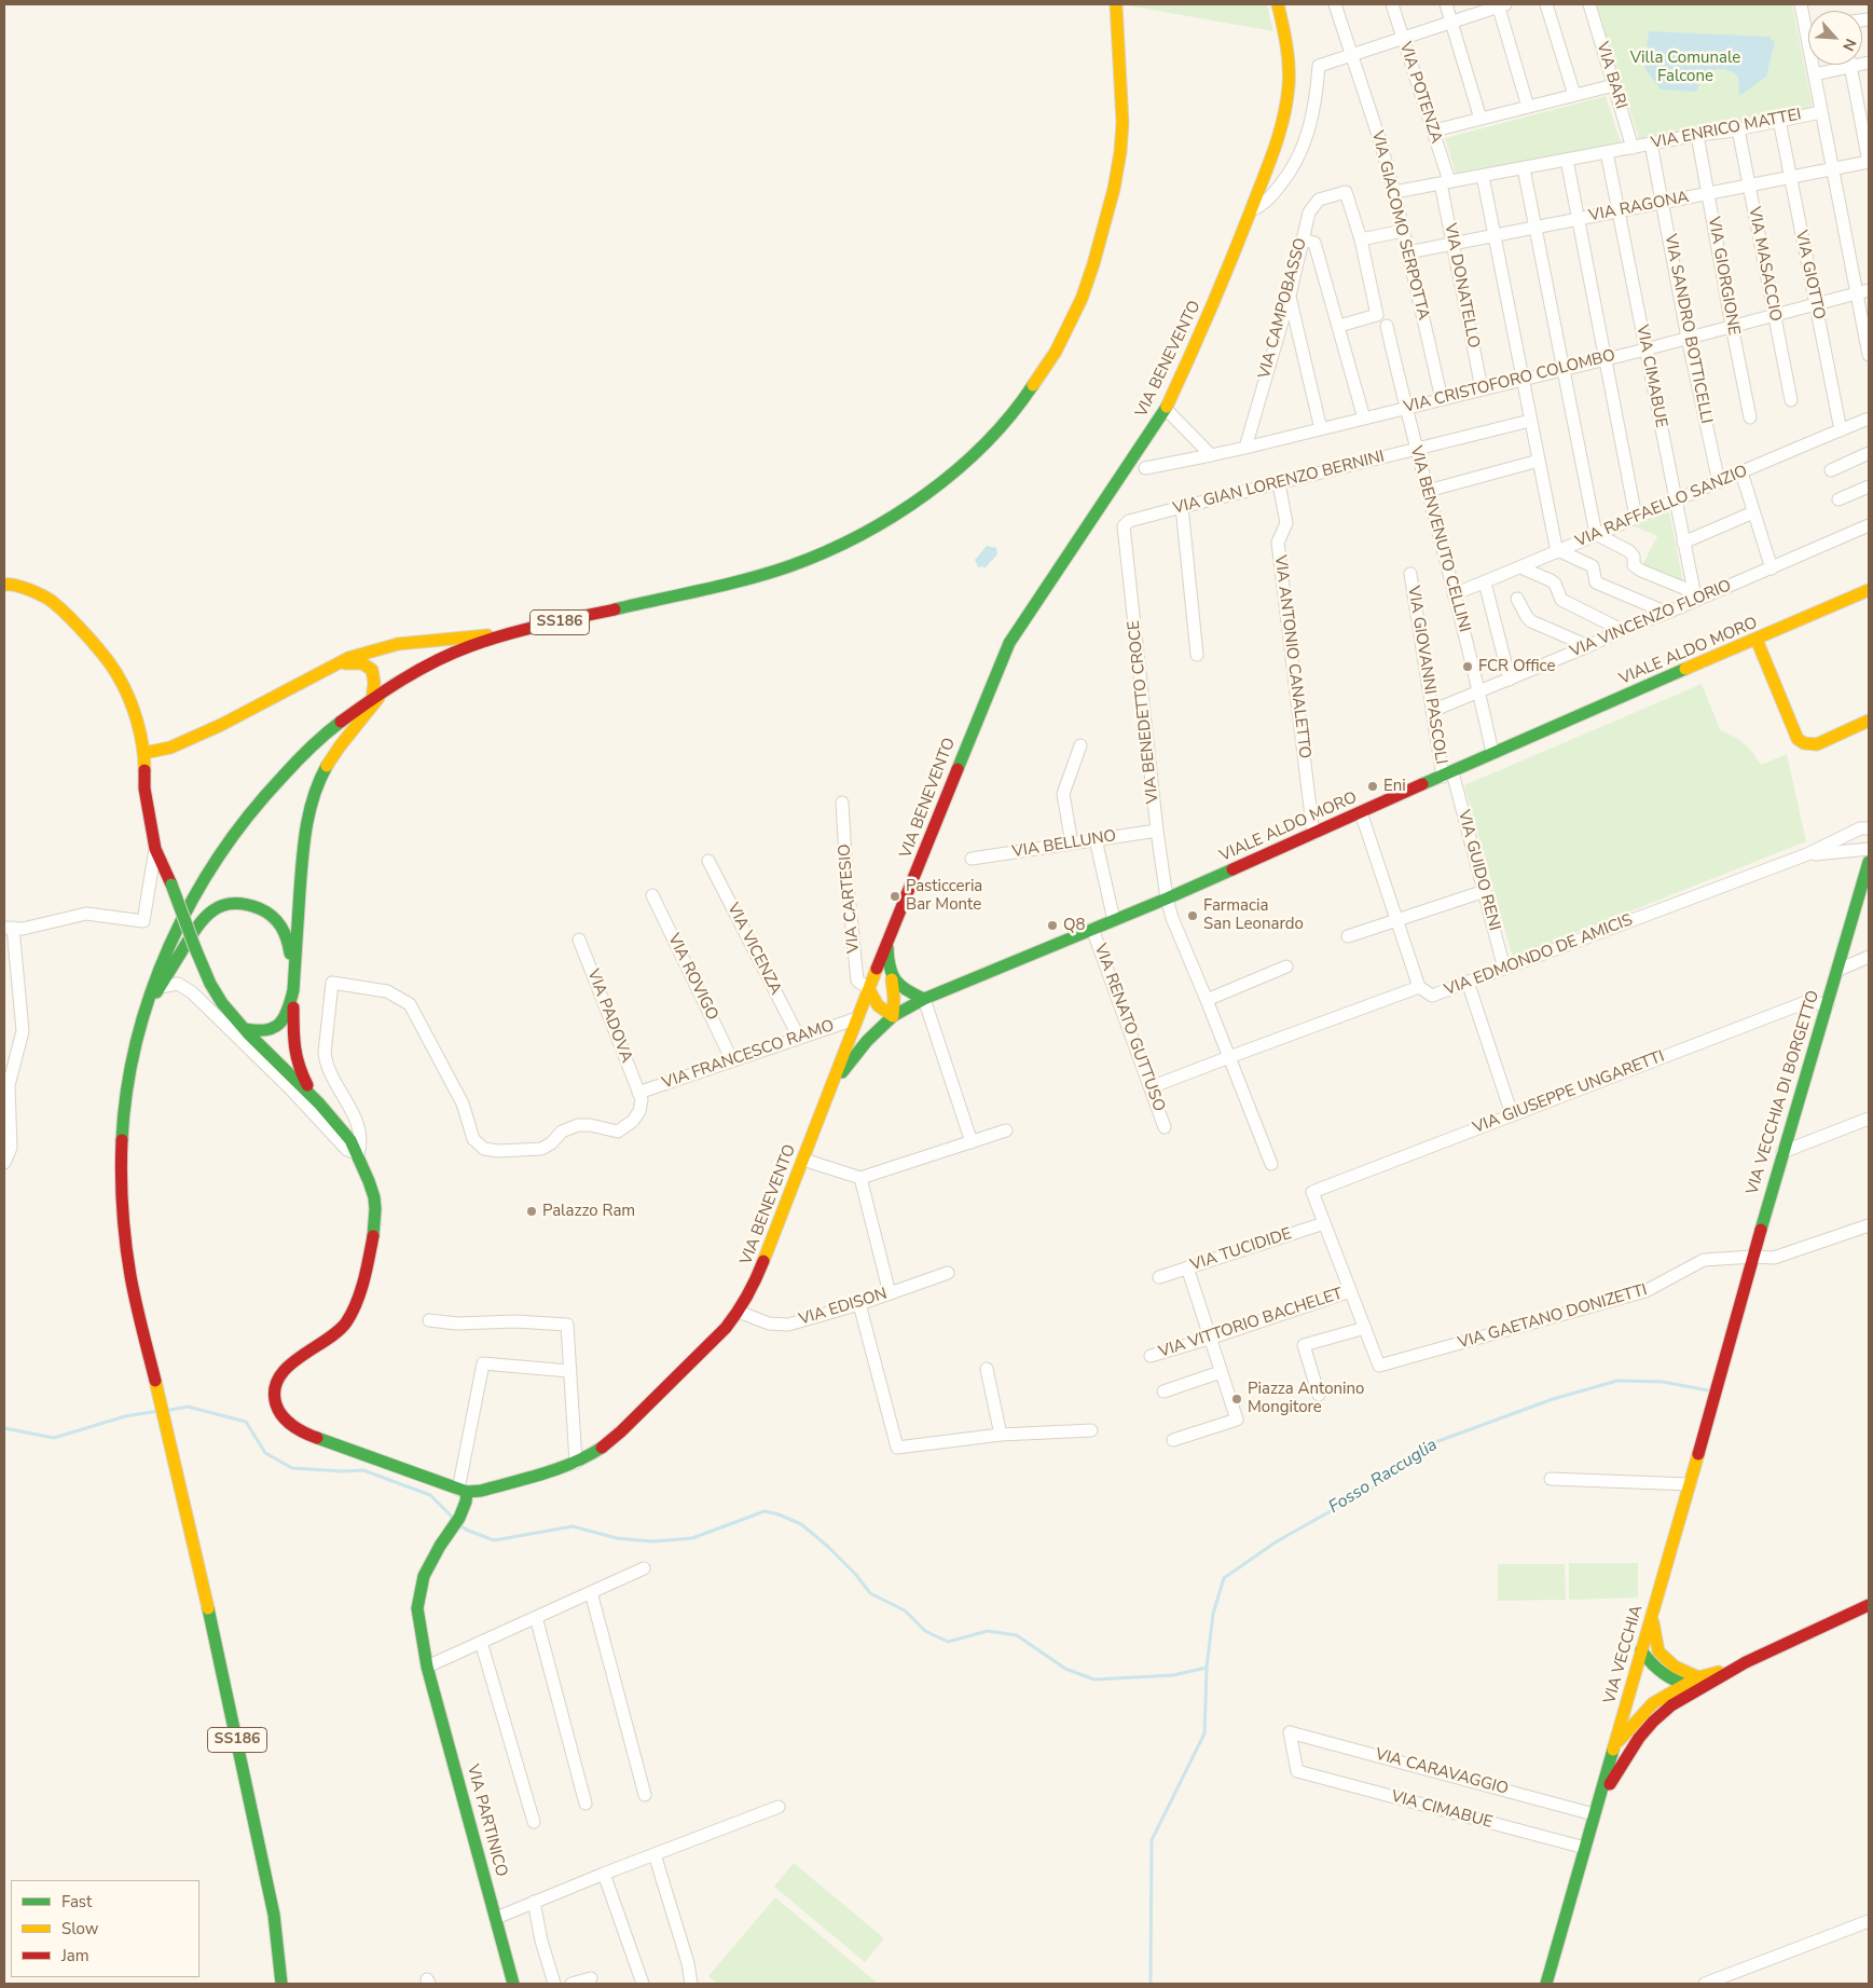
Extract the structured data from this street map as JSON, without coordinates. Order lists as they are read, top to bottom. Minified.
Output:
{"streets":{"main road":["VIA BENEVENTO","SS186","VIALE ALDO MORO","VIA VECCHIA DI BORGETTO","VIA VECCHIA","VIA PARTINICO"],"street":["VIA BARI","VIA POTENZA","VIA ENRICO MATTEI","VIA RAGONA","VIA GIACOMO SERPOTTA","VIA MASACCIO","VIA GIOTTO","VIA GIORGIONE","VIA DONATELLO","VIA CAMPOBASSO","VIA SANDRO BOTTICELLI","VIA CIMABUE","VIA CRISTOFORO COLOMBO","VIA GIAN LORENZO BERNINI","VIA RAFFAELLO SANZIO","VIA BENVENUTO CELLINI","VIA VINCENZO FLORIO","VIA ANTONIO CANALETTO","VIA GIOVANNI PASCOLI","VIA BENEDETTO CROCE","VIA BELLUNO","VIA GUIDO RENI","VIA CARTESIO","VIA VICENZA","VIA EDMONDO DE AMICIS","VIA ROVIGO","VIA PADOVA","VIA RENATO GUTTUSO","VIA FRANCESCO RAMO","VIA GIUSEPPE UNGARETTI","VIA TUCIDIDE","VIA EDISON","VIA GAETANO DONIZETTI","VIA VITTORIO BACHELET","VIA CARAVAGGIO"]},"crossings":[["VIA BARI","VIA ENRICO MATTEI"],["VIA POTENZA","VIA ENRICO MATTEI"],["VIA POTENZA","VIA DONATELLO"],["VIA ENRICO MATTEI","VIA GIACOMO SERPOTTA"],["VIA ENRICO MATTEI","VIA MASACCIO"],["VIA ENRICO MATTEI","VIA GIOTTO"],["VIA ENRICO MATTEI","VIA GIORGIONE"],["VIA ENRICO MATTEI","VIA DONATELLO"],["VIA ENRICO MATTEI","VIA SANDRO BOTTICELLI"],["VIA ENRICO MATTEI","VIA CIMABUE"],["VIA RAGONA","VIA GIACOMO SERPOTTA"],["VIA RAGONA","VIA MASACCIO"],["VIA RAGONA","VIA GIOTTO"],["VIA RAGONA","VIA GIORGIONE"],["VIA RAGONA","VIA DONATELLO"],["VIA RAGONA","VIA SANDRO BOTTICELLI"],["VIA RAGONA","VIA CIMABUE"],["VIA GIACOMO SERPOTTA","VIA CRISTOFORO COLOMBO"],["VIA MASACCIO","VIA CRISTOFORO COLOMBO"],["VIA GIOTTO","VIA CRISTOFORO COLOMBO"],["VIA GIOTTO","VIA RAFFAELLO SANZIO"],["VIA GIORGIONE","VIA CRISTOFORO COLOMBO"],["VIA DONATELLO","VIA CRISTOFORO COLOMBO"],["VIA CAMPOBASSO","VIA CRISTOFORO COLOMBO"],["VIA SANDRO BOTTICELLI","VIA CRISTOFORO COLOMBO"],["VIA SANDRO BOTTICELLI","VIA RAFFAELLO SANZIO"],["VIA BENEVENTO","VIALE ALDO MORO"],["VIA BENEVENTO","VIA CARTESIO"],["VIA BENEVENTO","VIA FRANCESCO RAMO"],["VIA BENEVENTO","VIA EDISON"],["VIA BENEVENTO","VIA PARTINICO"],["VIA CIMABUE","VIA CRISTOFORO COLOMBO"],["VIA CIMABUE","VIA RAFFAELLO SANZIO"],["VIA CIMABUE","VIA VINCENZO FLORIO"],["VIA CIMABUE","VIA VECCHIA"],["VIA CIMABUE","VIA CARAVAGGIO"],["VIA CRISTOFORO COLOMBO","VIA BENVENUTO CELLINI"],["VIA GIAN LORENZO BERNINI","VIA BENVENUTO CELLINI"],["VIA GIAN LORENZO BERNINI","VIA ANTONIO CANALETTO"],["VIA GIAN LORENZO BERNINI","VIA BENEDETTO CROCE"],["VIA RAFFAELLO SANZIO","VIA BENVENUTO CELLINI"],["VIA BENVENUTO CELLINI","VIA VINCENZO FLORIO"],["VIA BENVENUTO CELLINI","VIALE ALDO MORO"],["VIA VINCENZO FLORIO","VIA GIOVANNI PASCOLI"],["VIALE ALDO MORO","VIA ANTONIO CANALETTO"],["VIALE ALDO MORO","VIA GIOVANNI PASCOLI"],["VIALE ALDO MORO","VIA BENEDETTO CROCE"],["VIALE ALDO MORO","VIA GUIDO RENI"],["VIALE ALDO MORO","VIA RENATO GUTTUSO"],["VIA GIOVANNI PASCOLI","VIA GUIDO RENI"],["VIA BENEDETTO CROCE","VIA BELLUNO"],["VIA BENEDETTO CROCE","VIA EDMONDO DE AMICIS"],["VIA GUIDO RENI","VIA EDMONDO DE AMICIS"],["VIA VICENZA","VIA FRANCESCO RAMO"],["VIA EDMONDO DE AMICIS","VIA RENATO GUTTUSO"],["VIA ROVIGO","VIA FRANCESCO RAMO"],["VIA PADOVA","VIA FRANCESCO RAMO"],["VIA GIUSEPPE UNGARETTI","VIA VECCHIA DI BORGETTO"],["VIA GIUSEPPE UNGARETTI","VIA TUCIDIDE"],["VIA VECCHIA DI BORGETTO","VIA GAETANO DONIZETTI"],["VIA VECCHIA DI BORGETTO","VIA VECCHIA"],["VIA VECCHIA","VIA CARAVAGGIO"]],"water":["Fosso Raccuglia"],"parks":["Villa Comunale Falcone"],"places":["FCR Office","Eni","Pasticceria Bar Monte","Farmacia San Leonardo","Q8","Palazzo Ram","Piazza Antonino Mongitore"],"legend":["Fast","Slow","Jam"],"north":"bottom right"}
